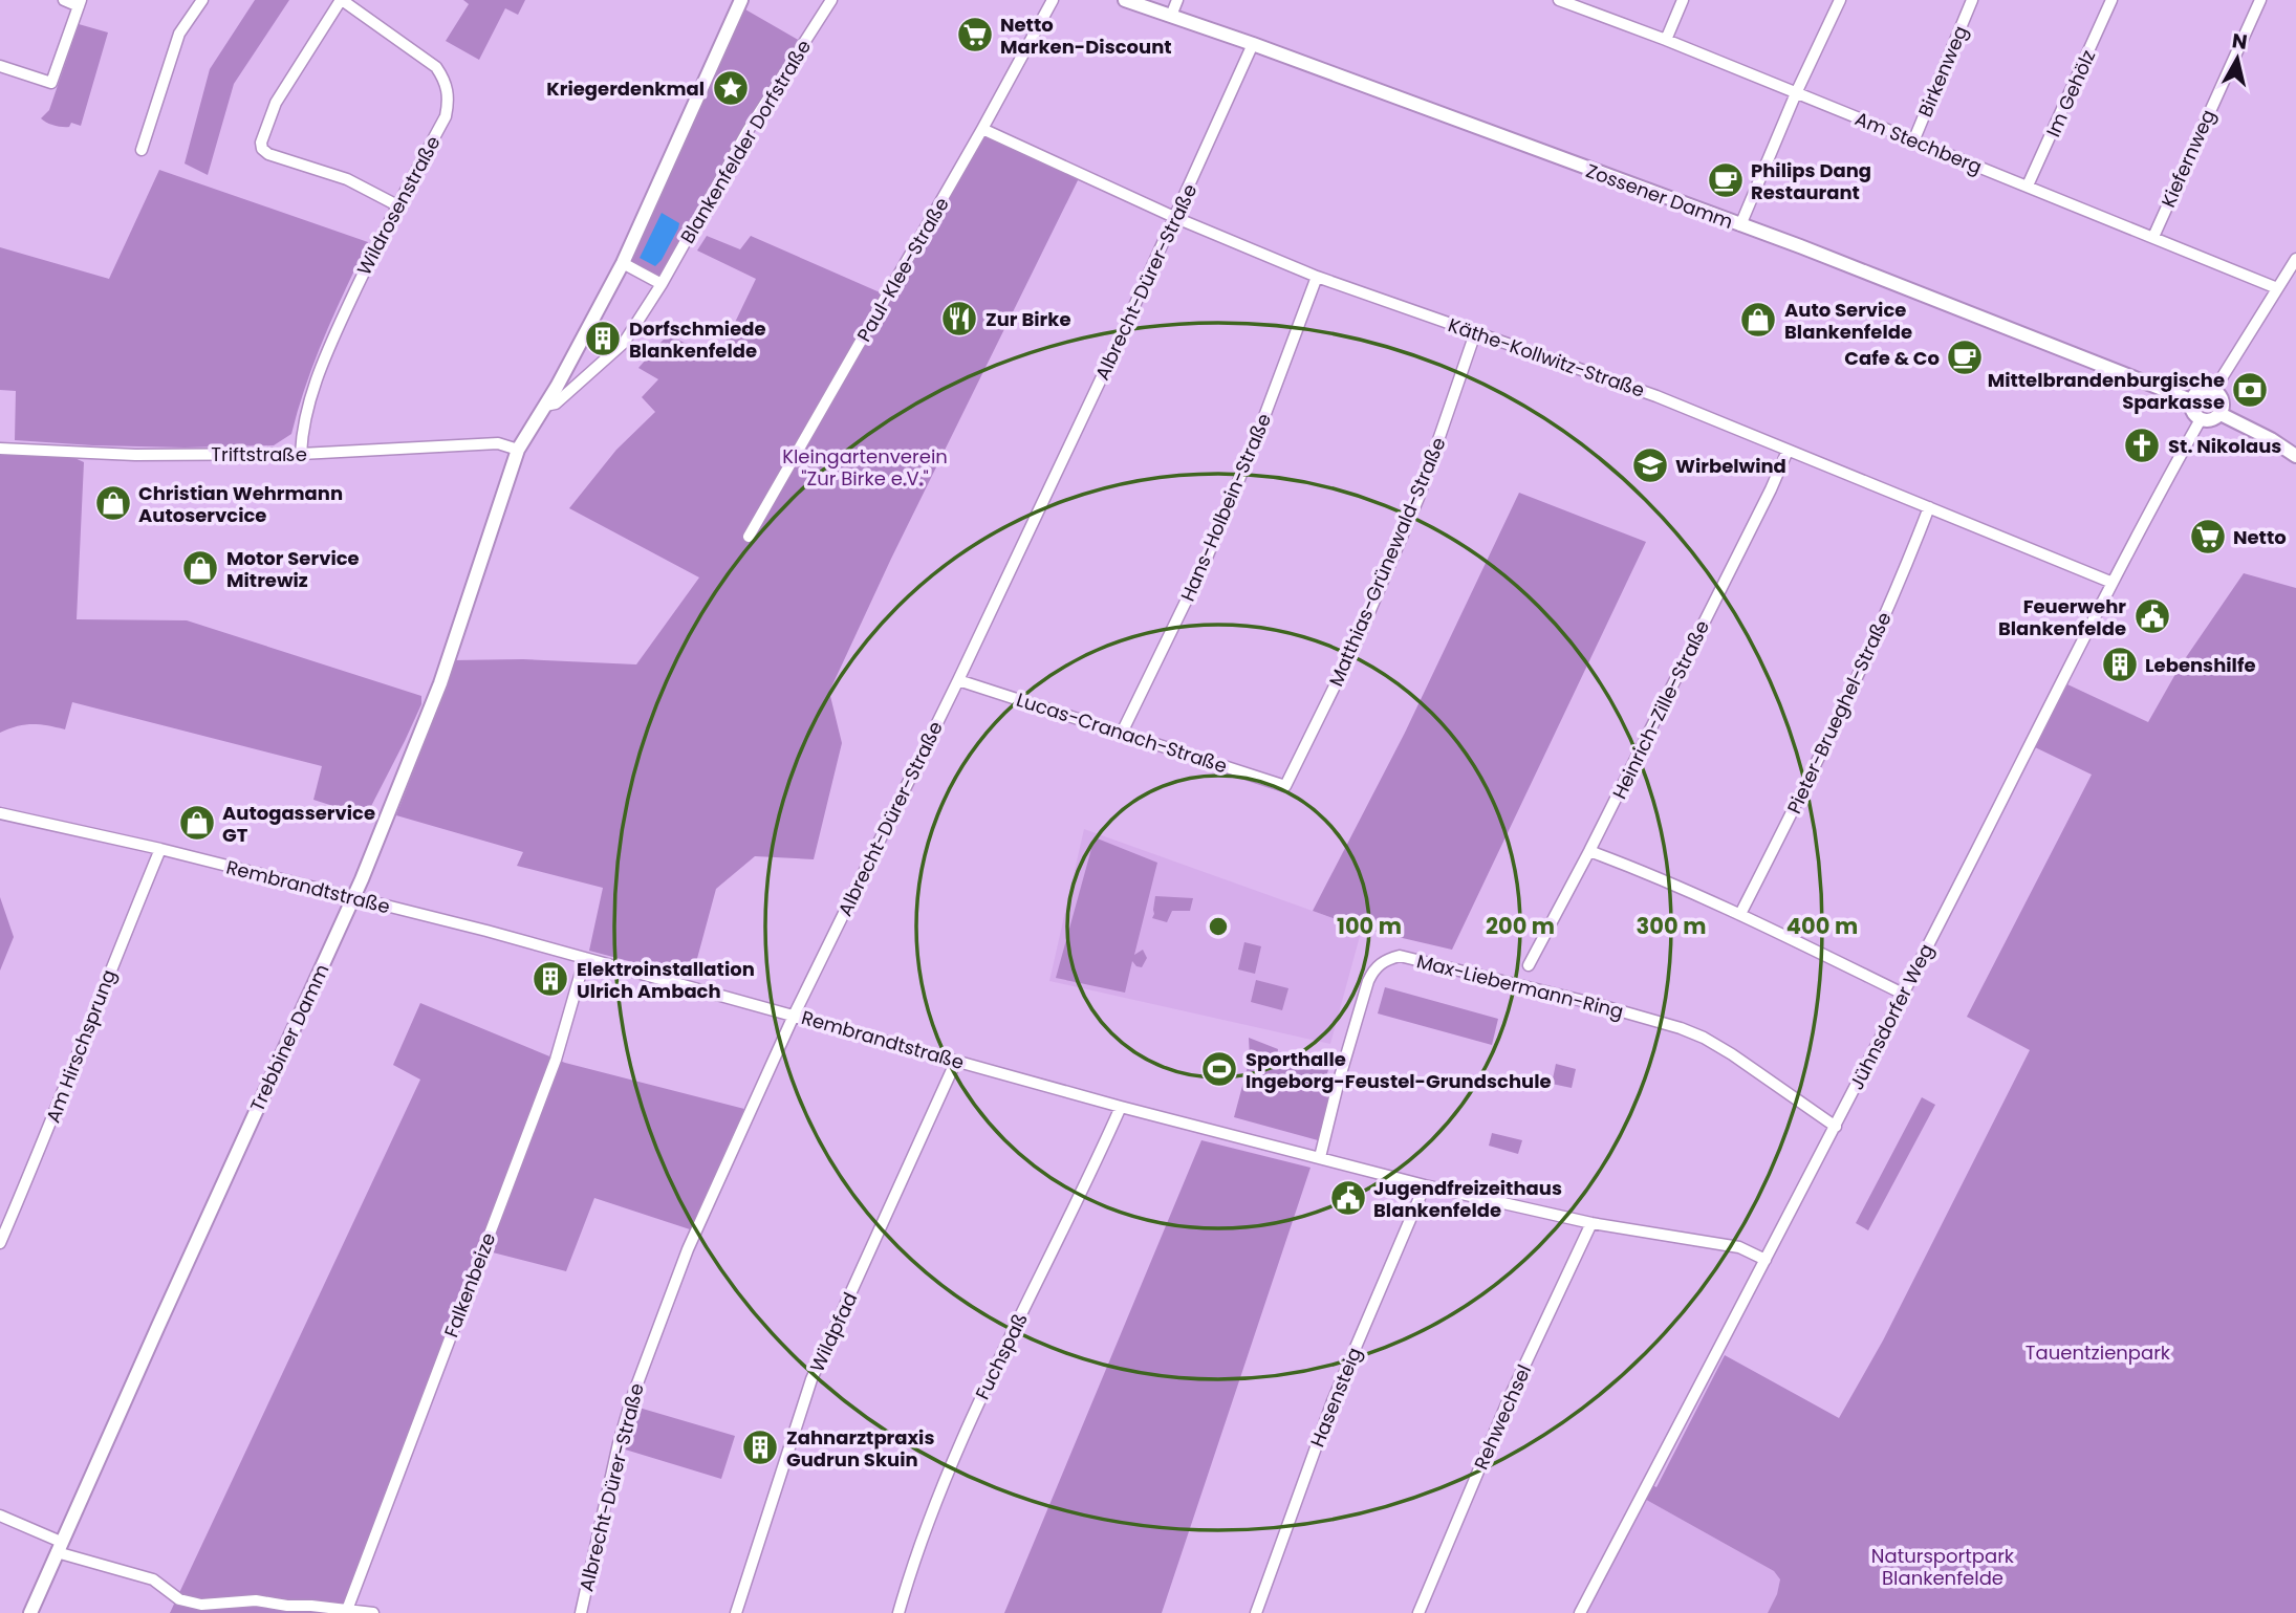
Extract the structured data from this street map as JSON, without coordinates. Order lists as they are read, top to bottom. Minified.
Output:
{"streets":{"main road":["Blankenfelder Dorfstraße","Zossener Damm","Trebbiner Damm"],"street":["Birkenweg","Im Gehölz","Am Stechberg","Kiefernweg","Wildrosenstraße","Paul-Klee-Straße","Albrecht-Dürer-Straße","Käthe-Kollwitz-Straße","Triftstraße","Hans-Holbein-Straße","Matthias-Grünewald-Straße","Heinrich-Zille-Straße","Pieter-Brueghel-Straße","Lucas-Cranach-Straße","Rembrandtstraße","Max-Liebermann-Ring","Jühnsdorfer Weg","Am Hirschsprung","Falkenbeize","Wildpfad","Fuchspaß","Hasensteig","Rehwechsel"]},"crossings":[["Birkenweg","Am Stechberg"],["Im Gehölz","Am Stechberg"],["Blankenfelder Dorfstraße","Triftstraße"],["Blankenfelder Dorfstraße","Trebbiner Damm"],["Am Stechberg","Kiefernweg"],["Zossener Damm","Albrecht-Dürer-Straße"],["Zossener Damm","Jühnsdorfer Weg"],["Wildrosenstraße","Triftstraße"],["Paul-Klee-Straße","Käthe-Kollwitz-Straße"],["Albrecht-Dürer-Straße","Käthe-Kollwitz-Straße"],["Albrecht-Dürer-Straße","Lucas-Cranach-Straße"],["Albrecht-Dürer-Straße","Rembrandtstraße"],["Käthe-Kollwitz-Straße","Hans-Holbein-Straße"],["Käthe-Kollwitz-Straße","Matthias-Grünewald-Straße"],["Käthe-Kollwitz-Straße","Heinrich-Zille-Straße"],["Käthe-Kollwitz-Straße","Pieter-Brueghel-Straße"],["Käthe-Kollwitz-Straße","Jühnsdorfer Weg"],["Triftstraße","Trebbiner Damm"],["Hans-Holbein-Straße","Lucas-Cranach-Straße"],["Matthias-Grünewald-Straße","Lucas-Cranach-Straße"],["Rembrandtstraße","Max-Liebermann-Ring"],["Rembrandtstraße","Jühnsdorfer Weg"],["Rembrandtstraße","Trebbiner Damm"],["Rembrandtstraße","Am Hirschsprung"],["Rembrandtstraße","Falkenbeize"],["Rembrandtstraße","Wildpfad"],["Rembrandtstraße","Fuchspaß"],["Rembrandtstraße","Hasensteig"],["Rembrandtstraße","Rehwechsel"],["Max-Liebermann-Ring","Jühnsdorfer Weg"]],"parks":["Kleingartenverein \"Zur Birke e.V.\"","Tauentzienpark","Natursportpark Blankenfelde"],"places":{"supermarket":["Netto Marken-Discount","Netto"],"place":["Kriegerdenkmal"],"cafe":["Philips Dang Restaurant","Cafe & Co"],"restaurant":["Zur Birke"],"shop":["Auto Service Blankenfelde","Christian Wehrmann Autoservcice","Motor Service Mitrewiz","Autogasservice GT"],"building":["Dorfschmiede Blankenfelde","Lebenshilfe","Elektroinstallation Ulrich Ambach","Zahnarztpraxis Gudrun Skuin"],"bank":["Mittelbrandenburgische Sparkasse"],"church":["St. Nikolaus"],"school or university":["Wirbelwind"],"public building":["Feuerwehr Blankenfelde","Jugendfreizeithaus Blankenfelde"],"sports":["Sporthalle Ingeborg-Feustel-Grundschule"]},"north":"top","rings":["100 m","200 m","300 m","400 m"]}
